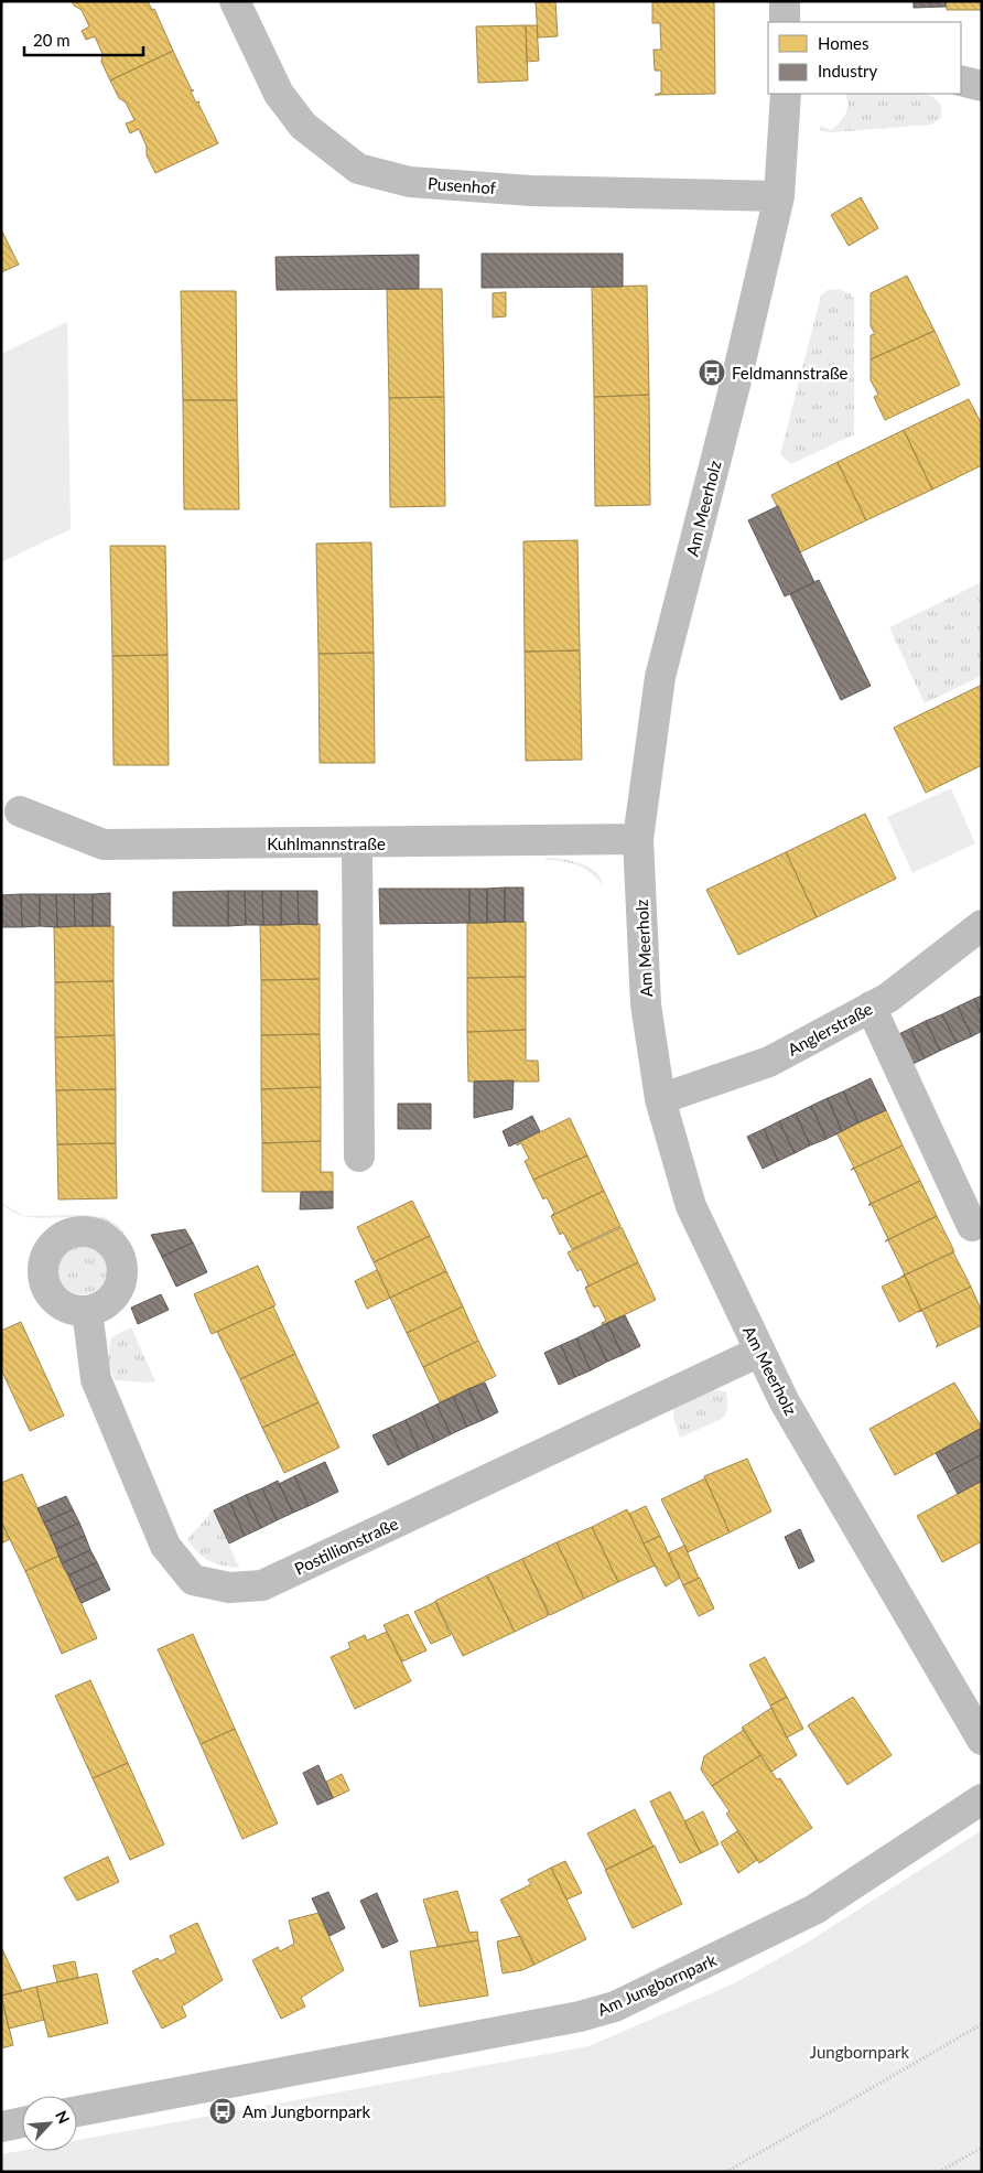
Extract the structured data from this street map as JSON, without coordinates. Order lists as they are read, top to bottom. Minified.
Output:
{"streets":{"street":["Pusenhof","Am Meerholz","Kuhlmannstraße","Anglerstraße","Postillionstraße","Am Jungbornpark"]},"crossings":[["Pusenhof","Am Meerholz"],["Am Meerholz","Kuhlmannstraße"],["Am Meerholz","Anglerstraße"],["Am Meerholz","Postillionstraße"]],"parks":["Jungbornpark"],"places":{"bus stop":["Feldmannstraße","Am Jungbornpark"]},"legend":["Homes","Industry"],"scale_bar":"20 m","north":"top right"}
